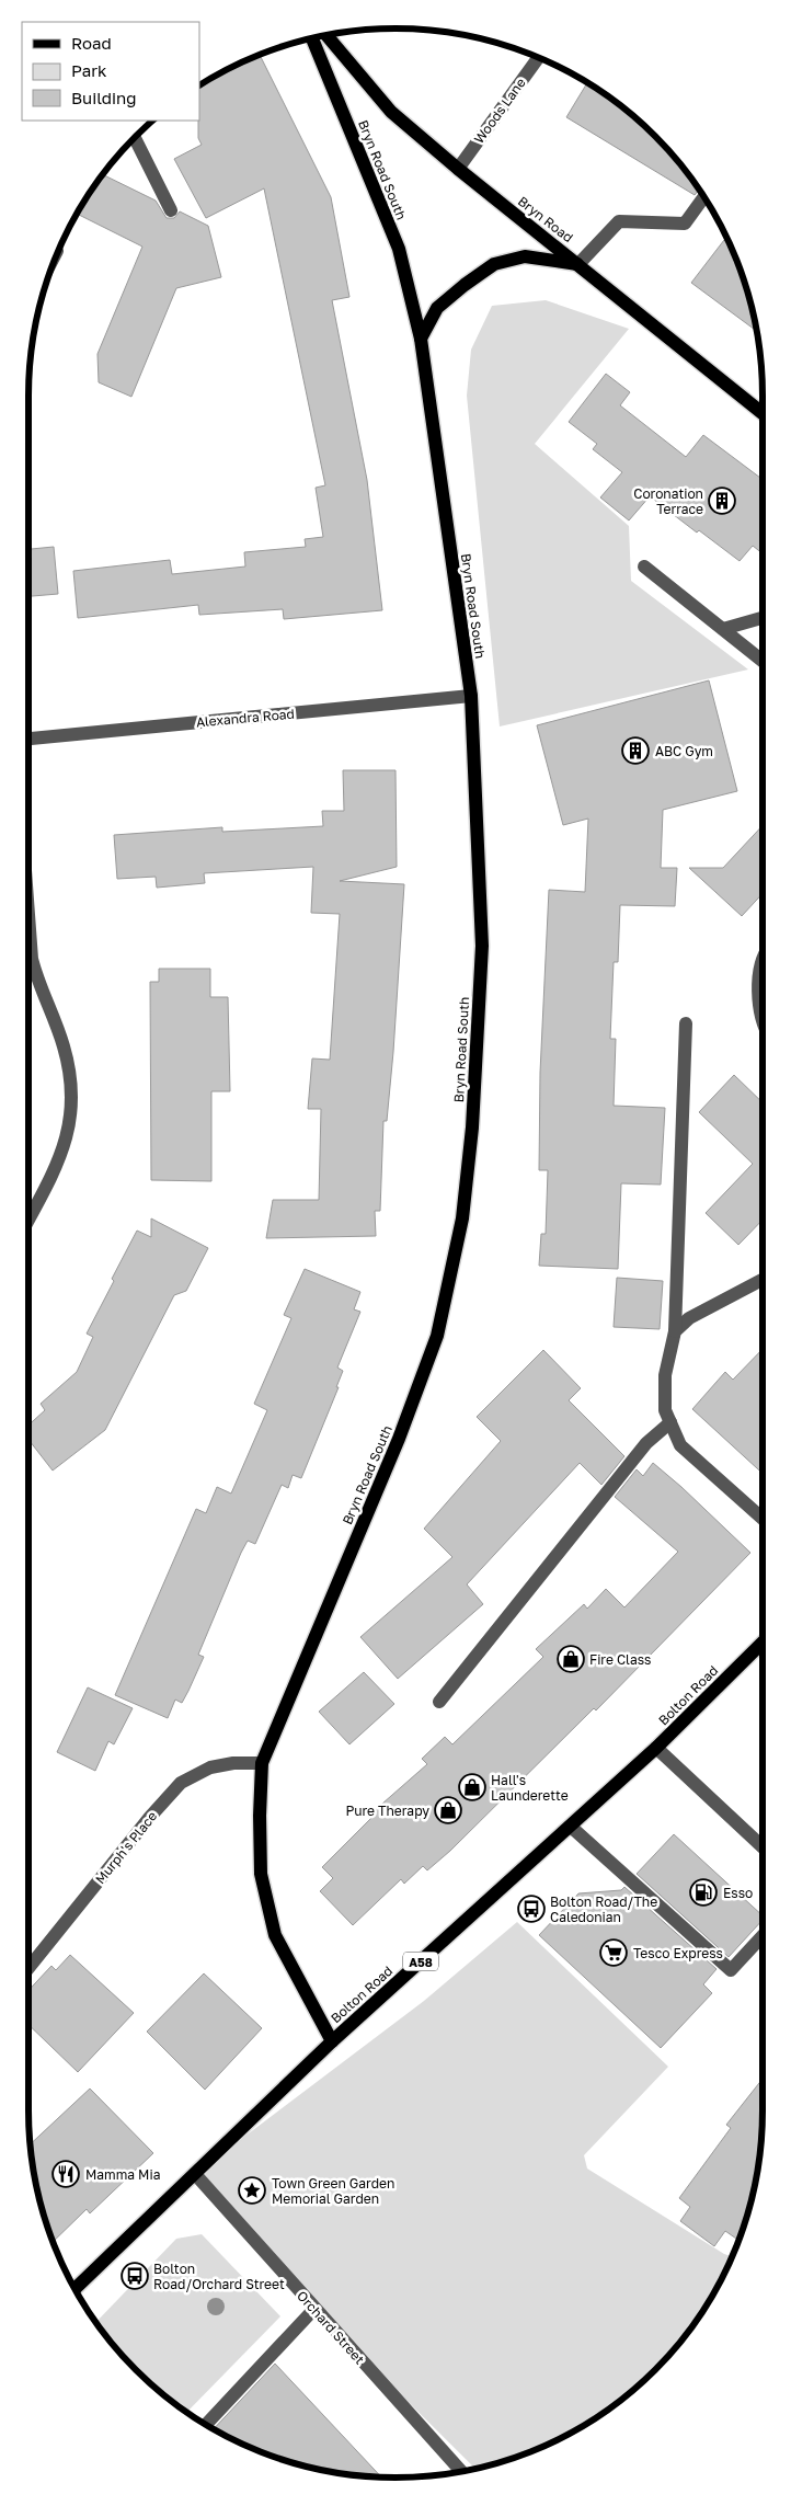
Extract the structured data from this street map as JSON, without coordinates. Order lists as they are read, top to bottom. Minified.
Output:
{"streets":{"main road":["Bryn Road South","Bryn Road","Bolton Road","A58"],"street":["Woods Lane","Alexandra Road","Murph's Place","Orchard Street"]},"crossings":[["Woods Lane","Bryn Road"],["Bryn Road South","Alexandra Road"],["Bryn Road South","Bolton Road"],["Bryn Road South","Murph's Place"],["Bolton Road","Orchard Street"]],"places":{"building":["Coronation Terrace","ABC Gym"],"shop":["Fire Class","Hall's Launderette","Pure Therapy"],"fuel station":["Esso"],"bus stop":["Bolton Road/The Caledonian","Bolton Road/Orchard Street"],"supermarket":["Tesco Express"],"restaurant":["Mamma Mia"],"place":["Town Green Garden Memorial Garden"]},"legend":["Road","Park","Building"]}
